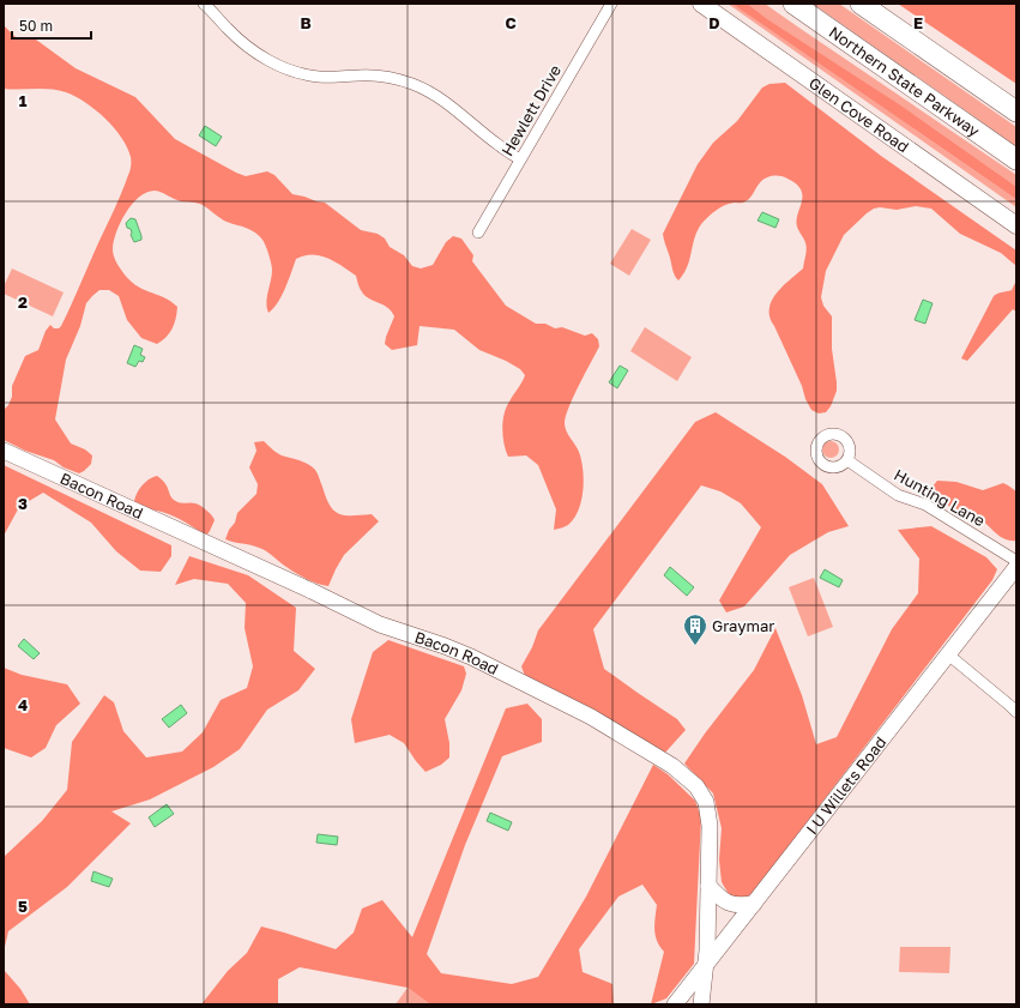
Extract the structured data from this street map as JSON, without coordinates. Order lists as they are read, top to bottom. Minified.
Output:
{"streets":{"highway":["Northern State Parkway"],"main road":["Glen Cove Road"],"street":["Hewlett Drive","Bacon Road","Hunting Lane","I U Willets Road"]},"crossings":[["Bacon Road","I U Willets Road"]],"places":{"building":["Graymar"]},"scale_bar":"50 m","grid":{"columns":["B","C","D","E"],"rows":["1","2","3","4","5"]}}
